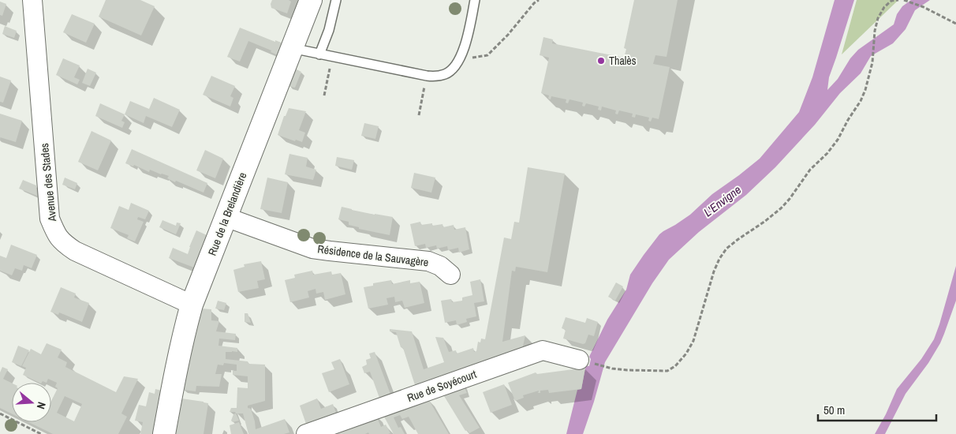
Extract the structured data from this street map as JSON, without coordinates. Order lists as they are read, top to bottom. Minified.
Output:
{"streets":{"street":["Avenue des Stades","Rue de la Brelandière","Résidence de la Sauvagère","Rue de Soyécourt"]},"crossings":[["Avenue des Stades","Rue de la Brelandière"],["Rue de la Brelandière","Résidence de la Sauvagère"]],"water":["L'Envigne"],"places":["Thalès"],"scale_bar":"50 m","north":"right"}
